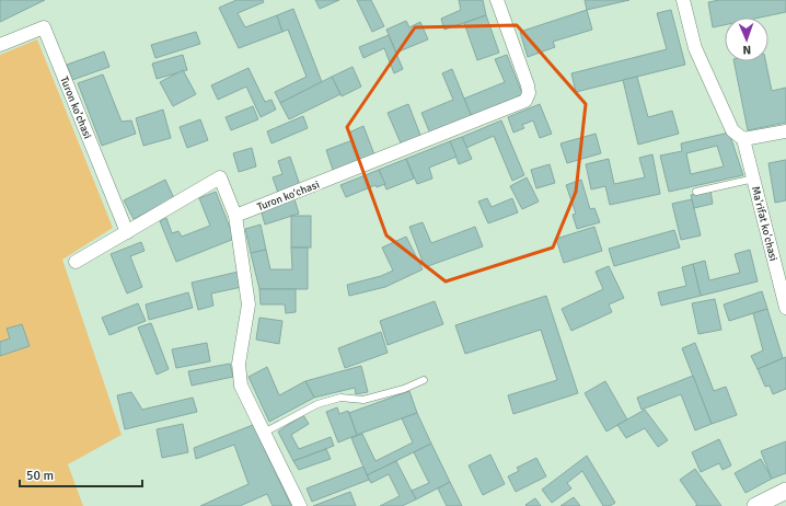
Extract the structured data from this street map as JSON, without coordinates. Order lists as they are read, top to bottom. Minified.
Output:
{"streets":{"street":["Turon ko'chasi","Turon koʻchasi","Ma'rifat ko'chasi"]},"scale_bar":"50 m","north":"bottom"}
